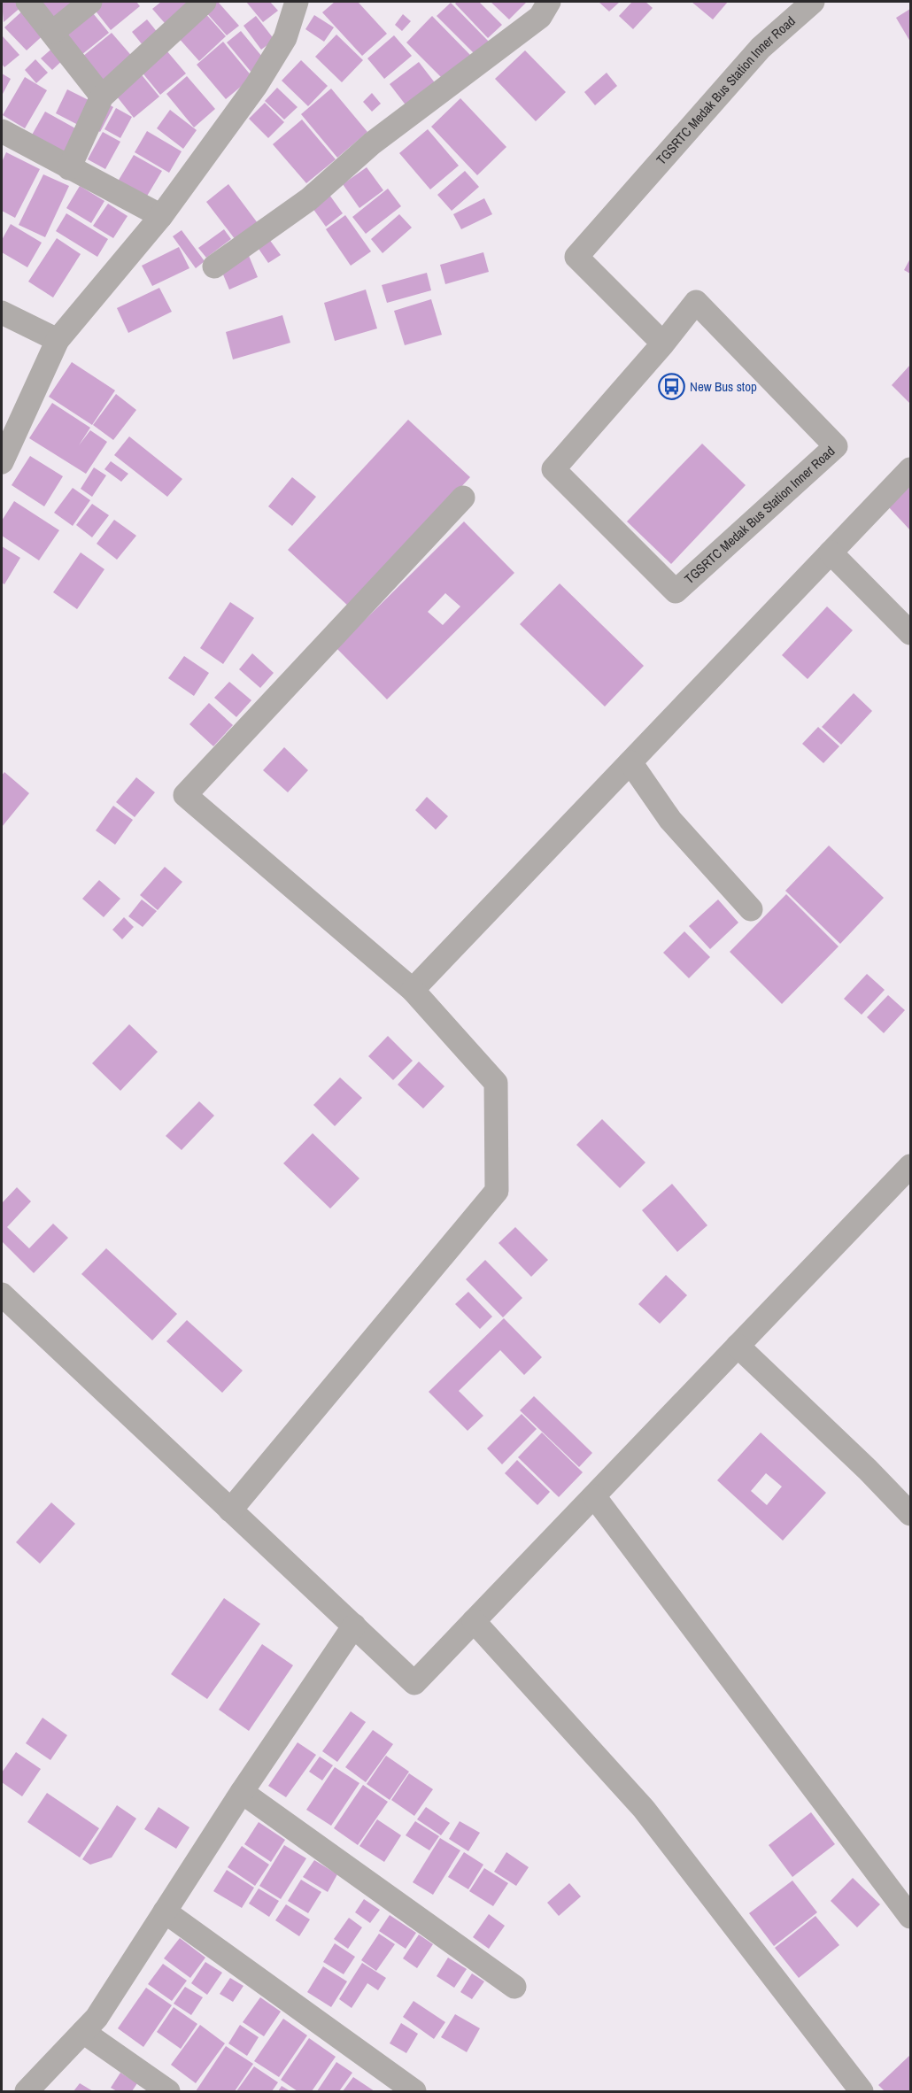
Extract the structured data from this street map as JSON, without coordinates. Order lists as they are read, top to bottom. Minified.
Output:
{"streets":{"street":["TGSRTC Medak Bus Station Inner Road"]},"places":{"bus stop":["New Bus stop"]}}
